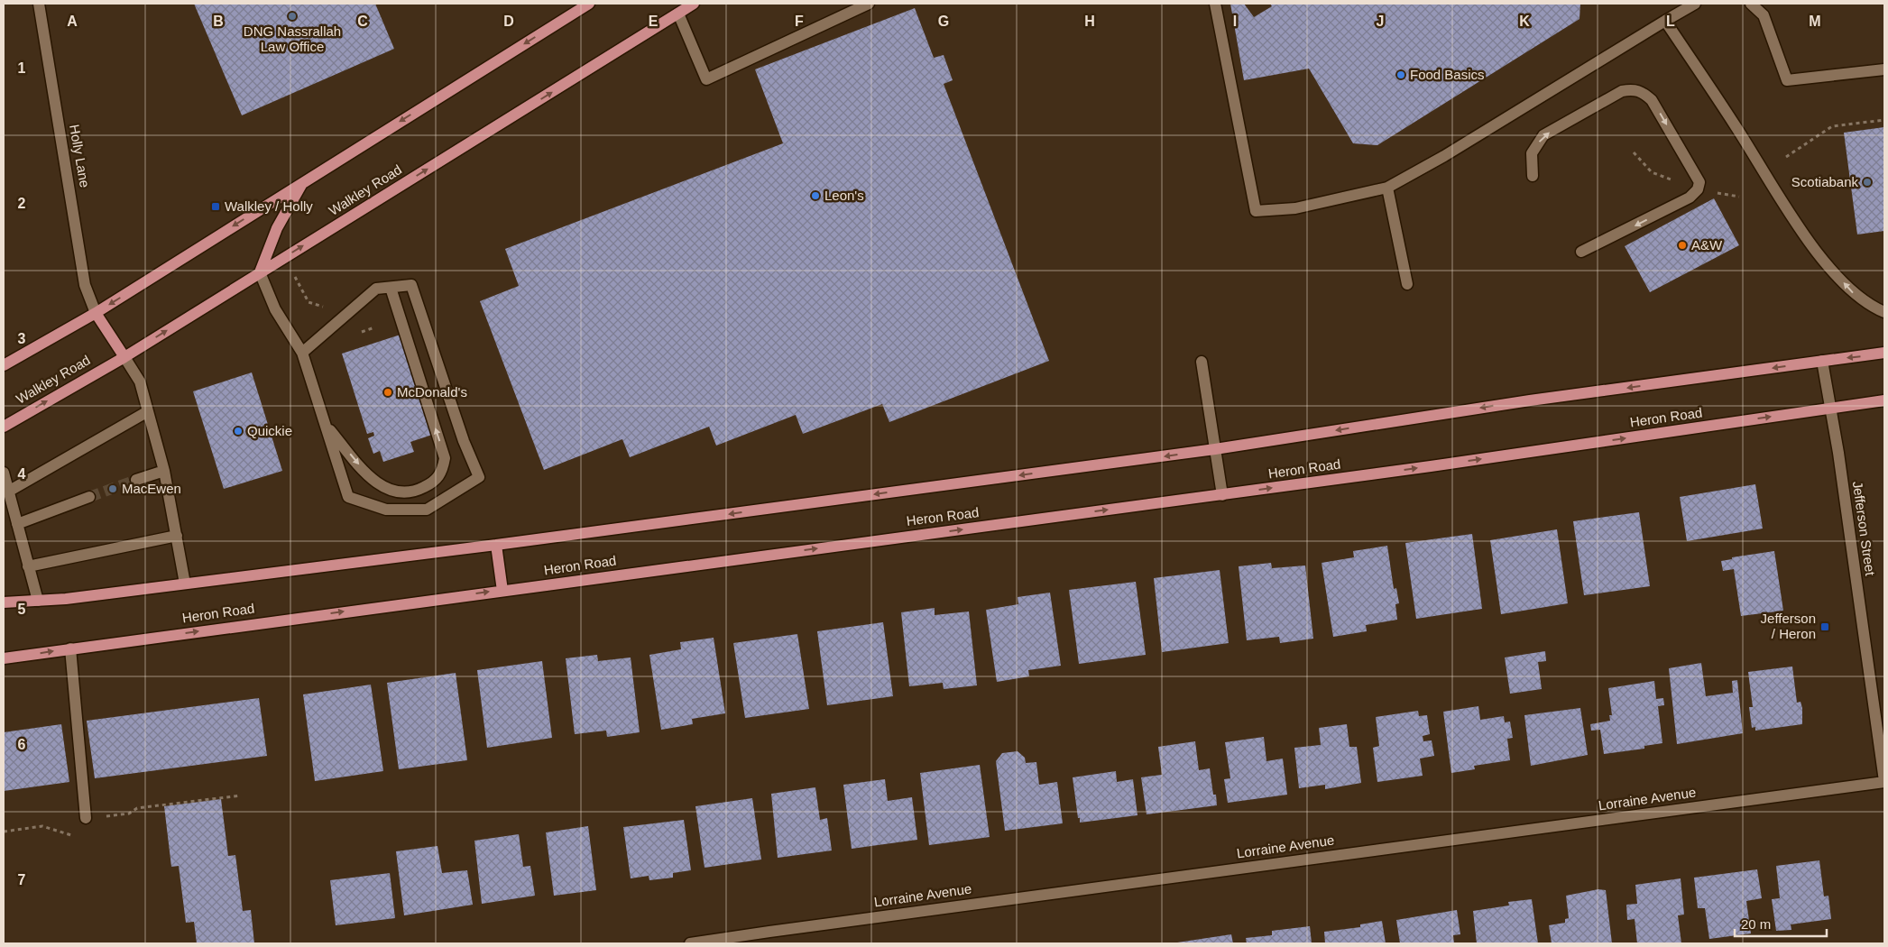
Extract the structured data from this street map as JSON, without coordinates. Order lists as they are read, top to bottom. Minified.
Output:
{"streets":{"main road":["Walkley Road","Heron Road"],"street":["Holly Lane","Jefferson Street","Lorraine Avenue"]},"crossings":[["Heron Road","Jefferson Street"],["Jefferson Street","Lorraine Avenue"]],"places":{"other":["DNG Nassrallah Law Office","Food Basics","Scotiabank","Leon's","A&W","McDonald's","Quickie","MacEwen"],"transit":["Walkley / Holly","Jefferson / Heron"]},"scale_bar":"20 m","grid":{"columns":["A","B","C","D","E","F","G","H","I","J","K","L","M"],"rows":["1","2","3","4","5","6","7"]}}
